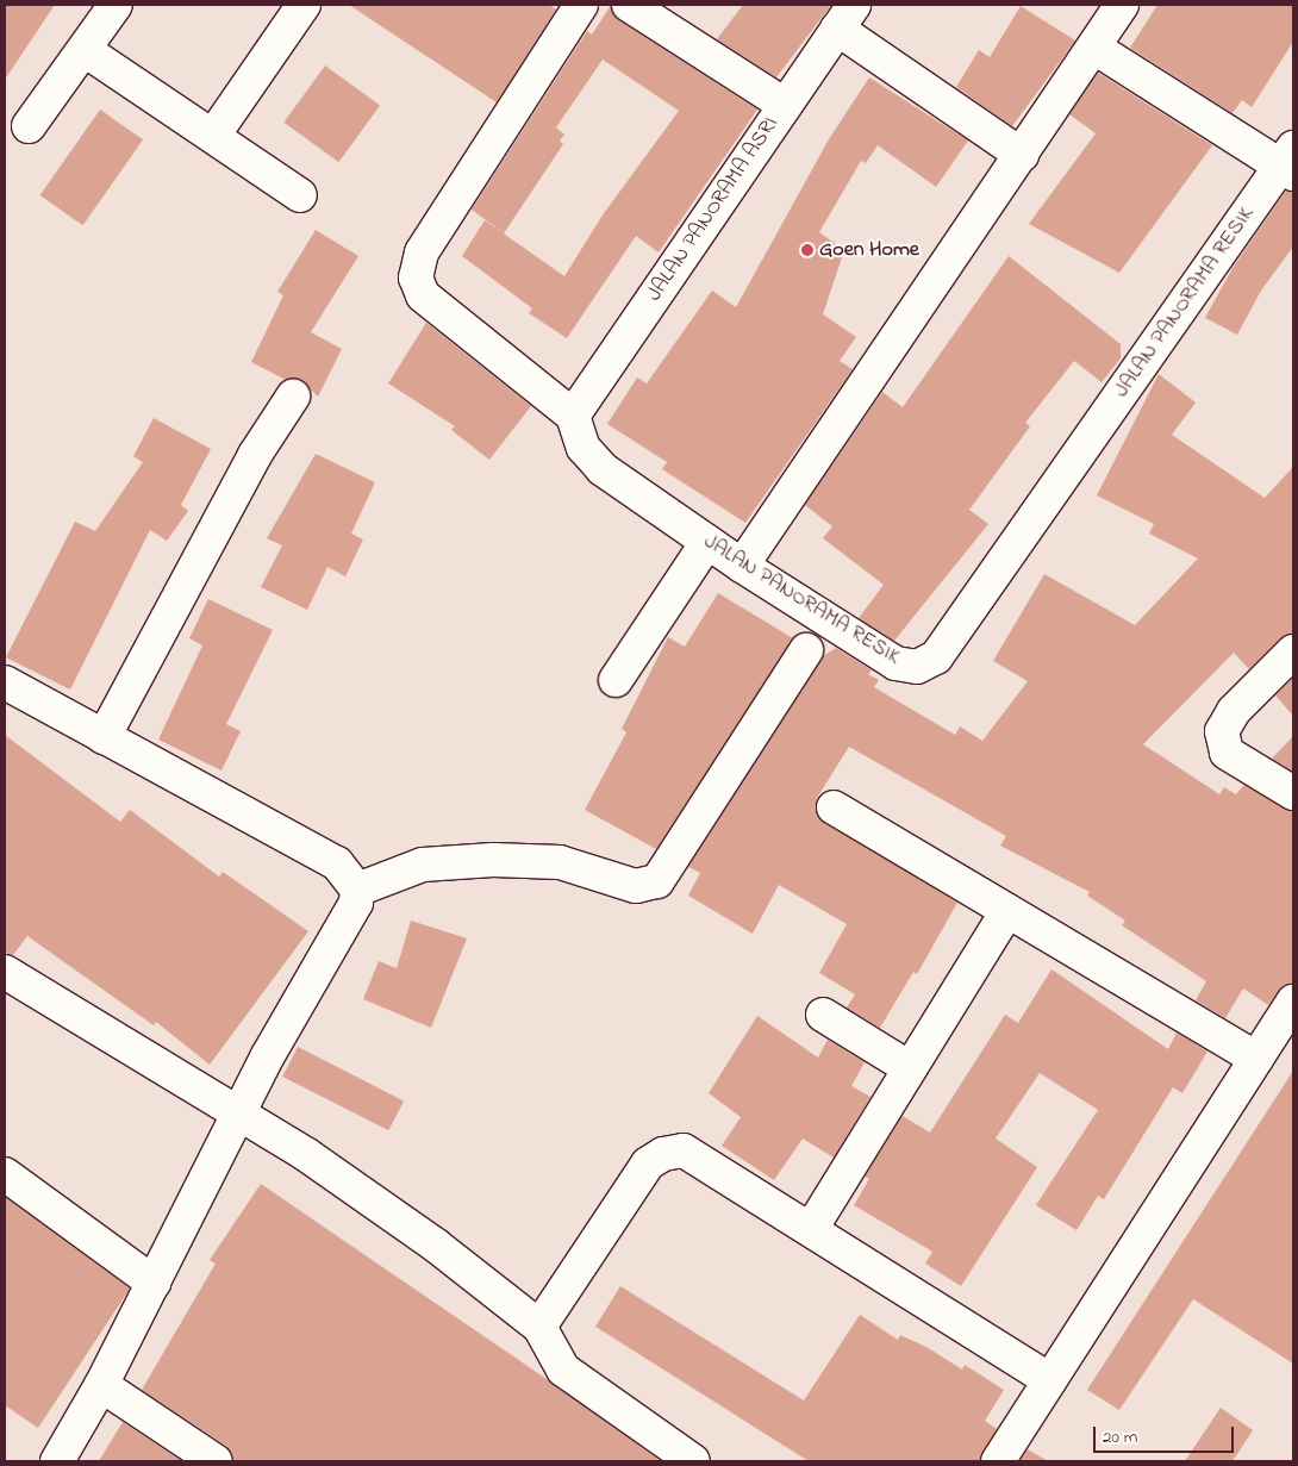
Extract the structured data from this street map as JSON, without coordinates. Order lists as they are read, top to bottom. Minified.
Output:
{"streets":{"street":["JALAN PANORAMA ASRI","JALAN PANORAMA RESIK"]},"crossings":[["JALAN PANORAMA ASRI","JALAN PANORAMA RESIK"]],"places":["Goen Home"],"scale_bar":"20 m"}
